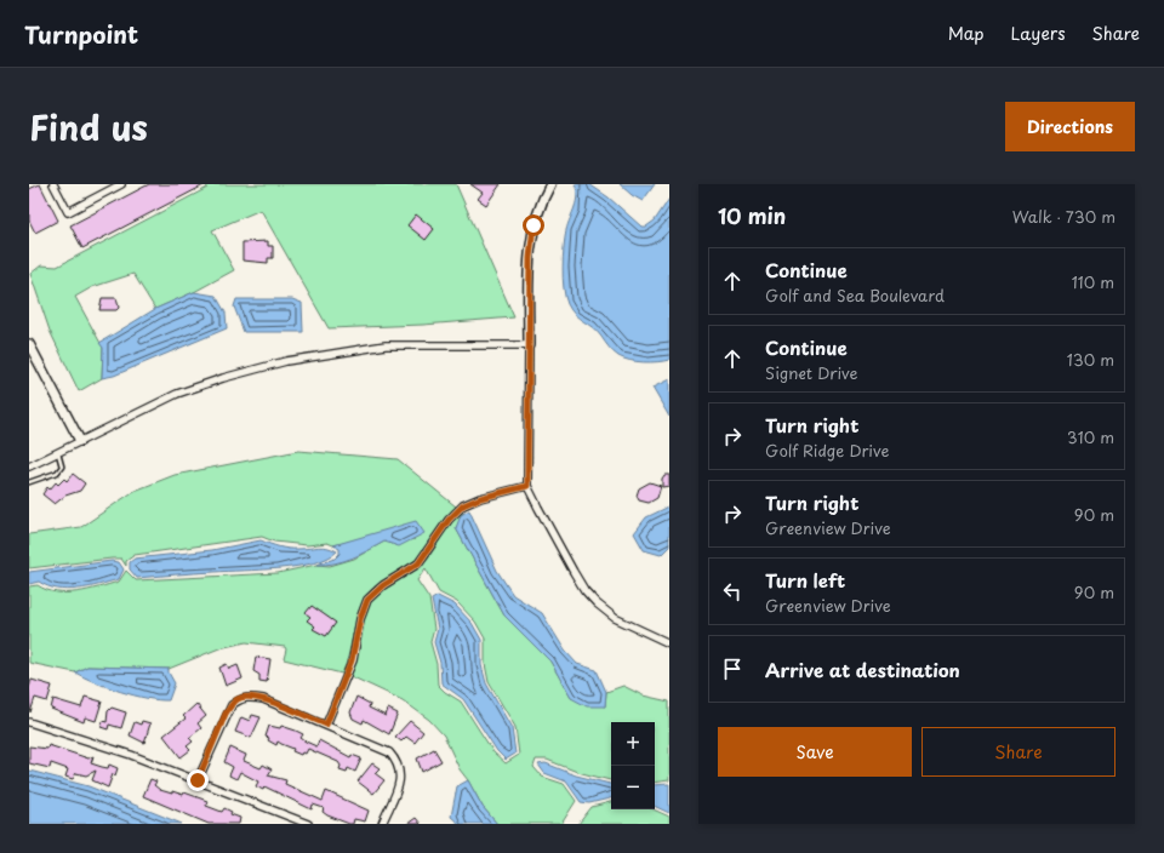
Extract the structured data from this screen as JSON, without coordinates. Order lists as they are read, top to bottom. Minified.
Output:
{"page":{"header":"Turnpoint","nav":["Map","Layers","Share"],"title":"Find us","buttons":["Directions",["Save","Share"]],"heading":["10 min","Walk · 730 m"],"list":[["Continue","Golf and Sea Boulevard","110 m"],["Continue","Signet Drive","130 m"],["Turn right","Golf Ridge Drive","310 m"],["Turn right","Greenview Drive","90 m"],["Turn left","Greenview Drive","90 m"],"Arrive at destination"],"map_buttons":["+","−"]}}
